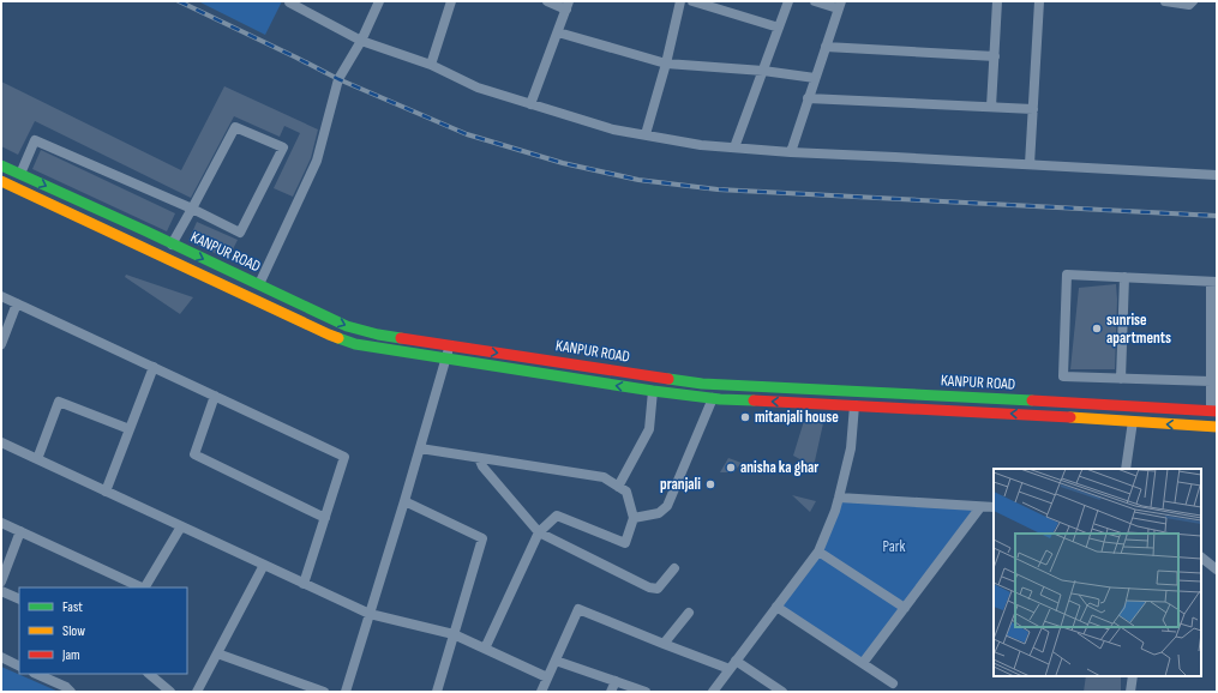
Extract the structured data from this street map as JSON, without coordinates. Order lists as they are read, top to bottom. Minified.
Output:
{"streets":{"street":["KANPUR ROAD"]},"parks":["Park"],"places":["sunrise apartments","mitanjali house","anisha ka ghar","pranjali"],"legend":["Fast","Slow","Jam"]}
